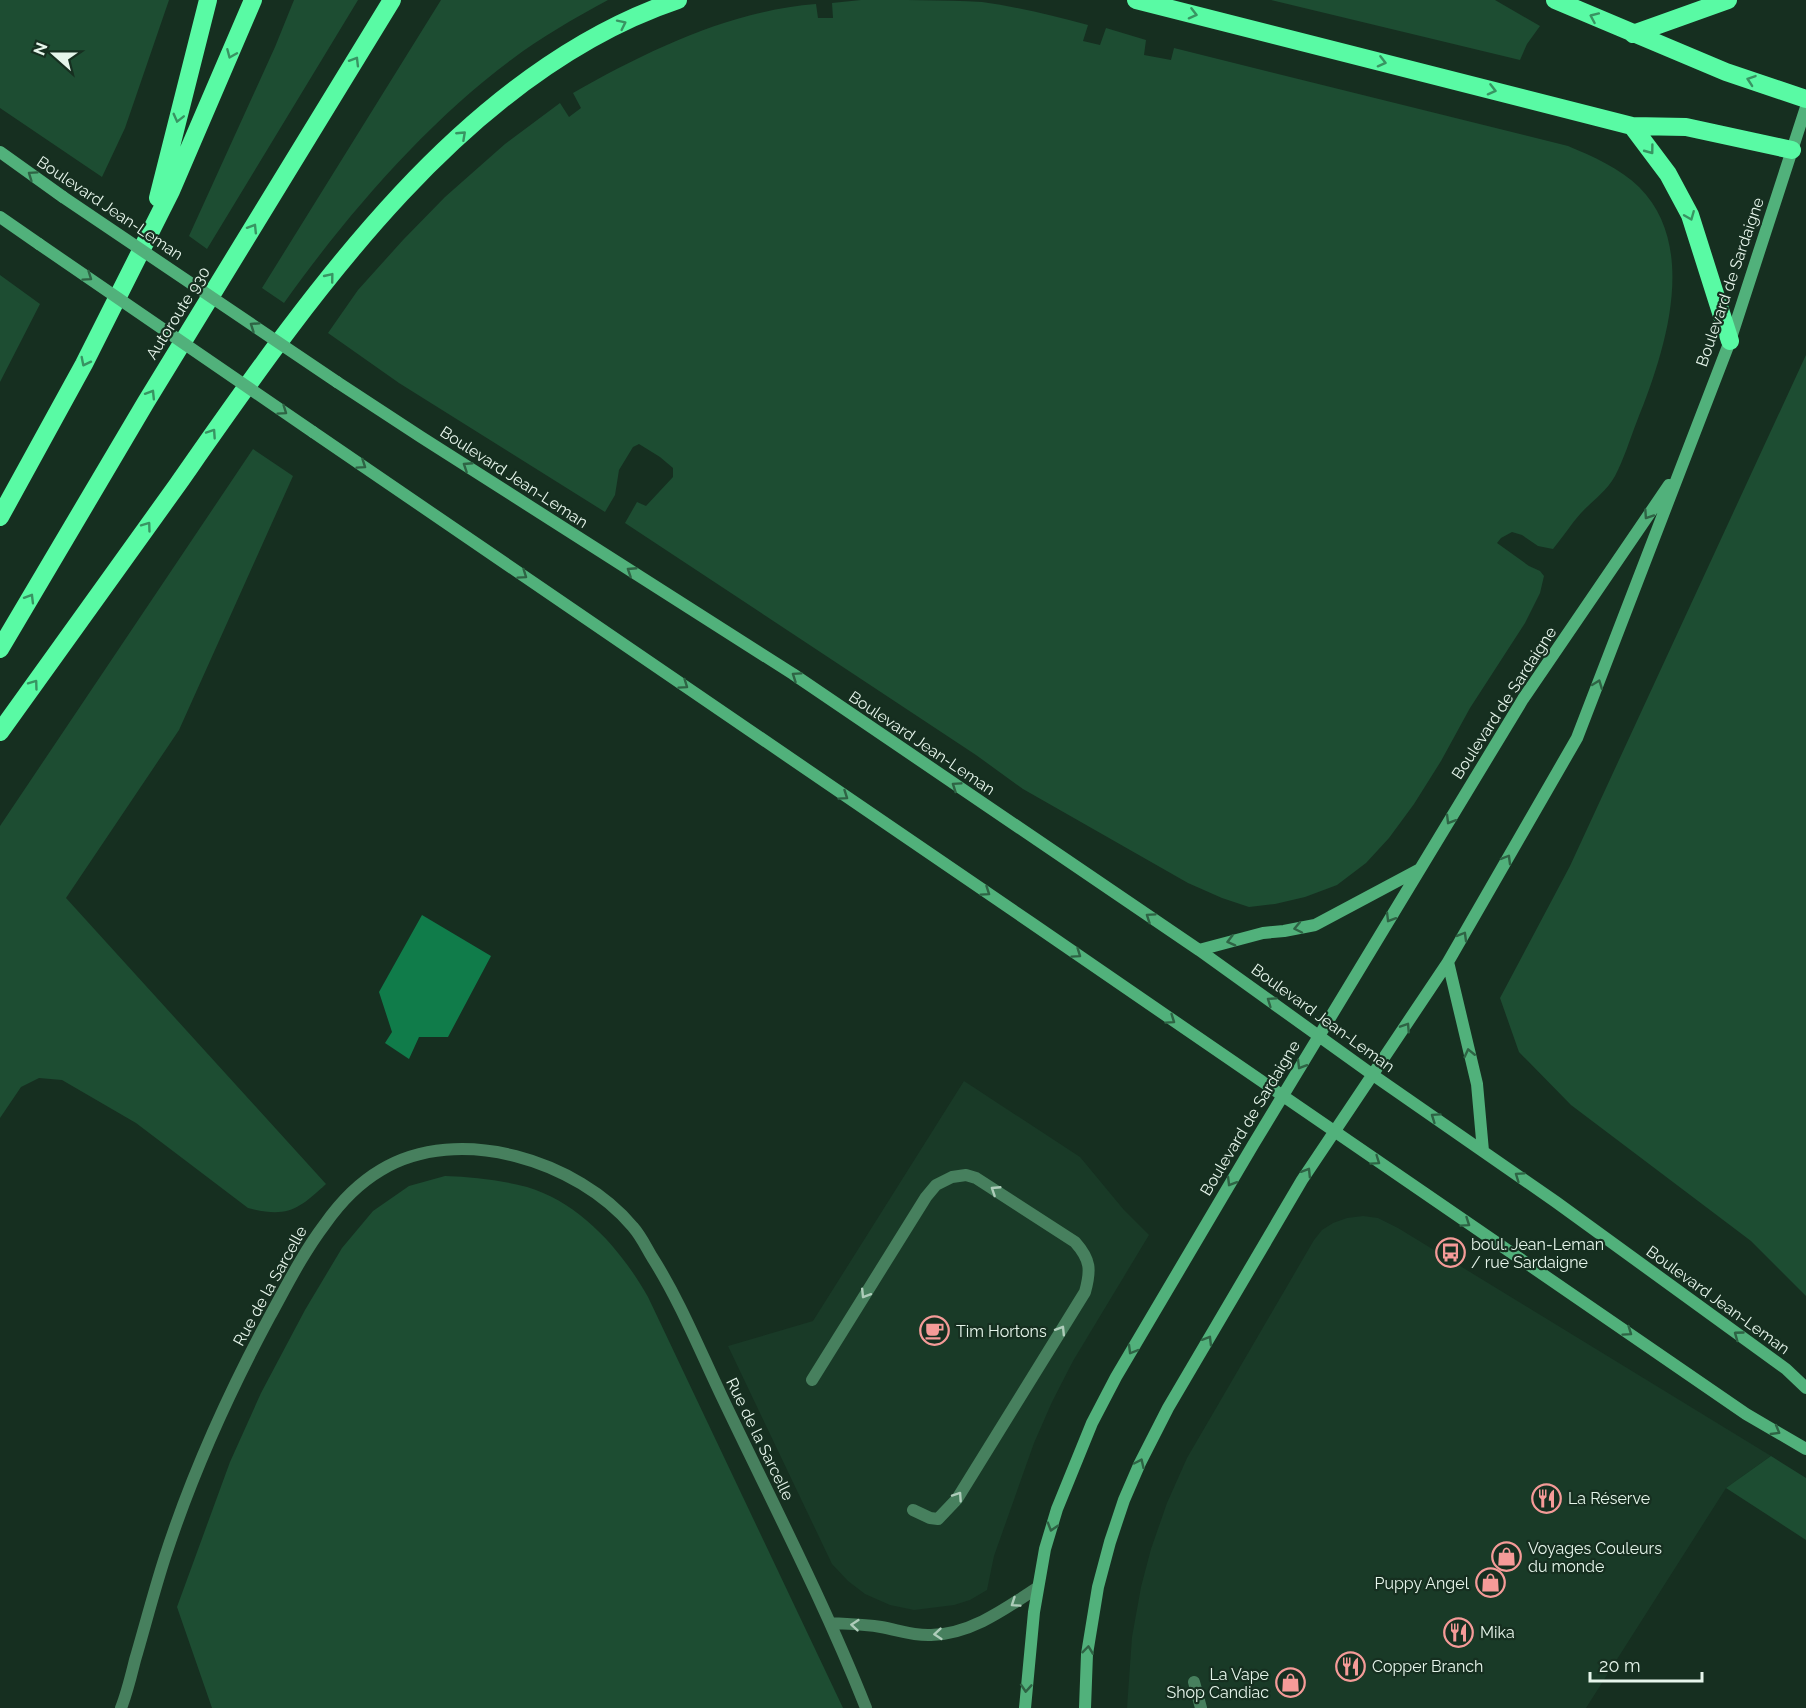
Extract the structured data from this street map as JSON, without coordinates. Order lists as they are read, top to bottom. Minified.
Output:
{"streets":{"highway":["Autoroute 930"],"street":["Boulevard Jean-Leman","Boulevard de Sardaigne","Rue de la Sarcelle"]},"crossings":[["Boulevard Jean-Leman","Boulevard de Sardaigne"]],"places":{"bus stop":["boul. Jean-Leman / rue Sardaigne"],"cafe":["Tim Hortons"],"restaurant":["La Réserve","Mika","Copper Branch"],"shop":["Voyages Couleurs du monde","Puppy Angel","La Vape Shop Candiac"]},"scale_bar":"20 m","north":"left"}
